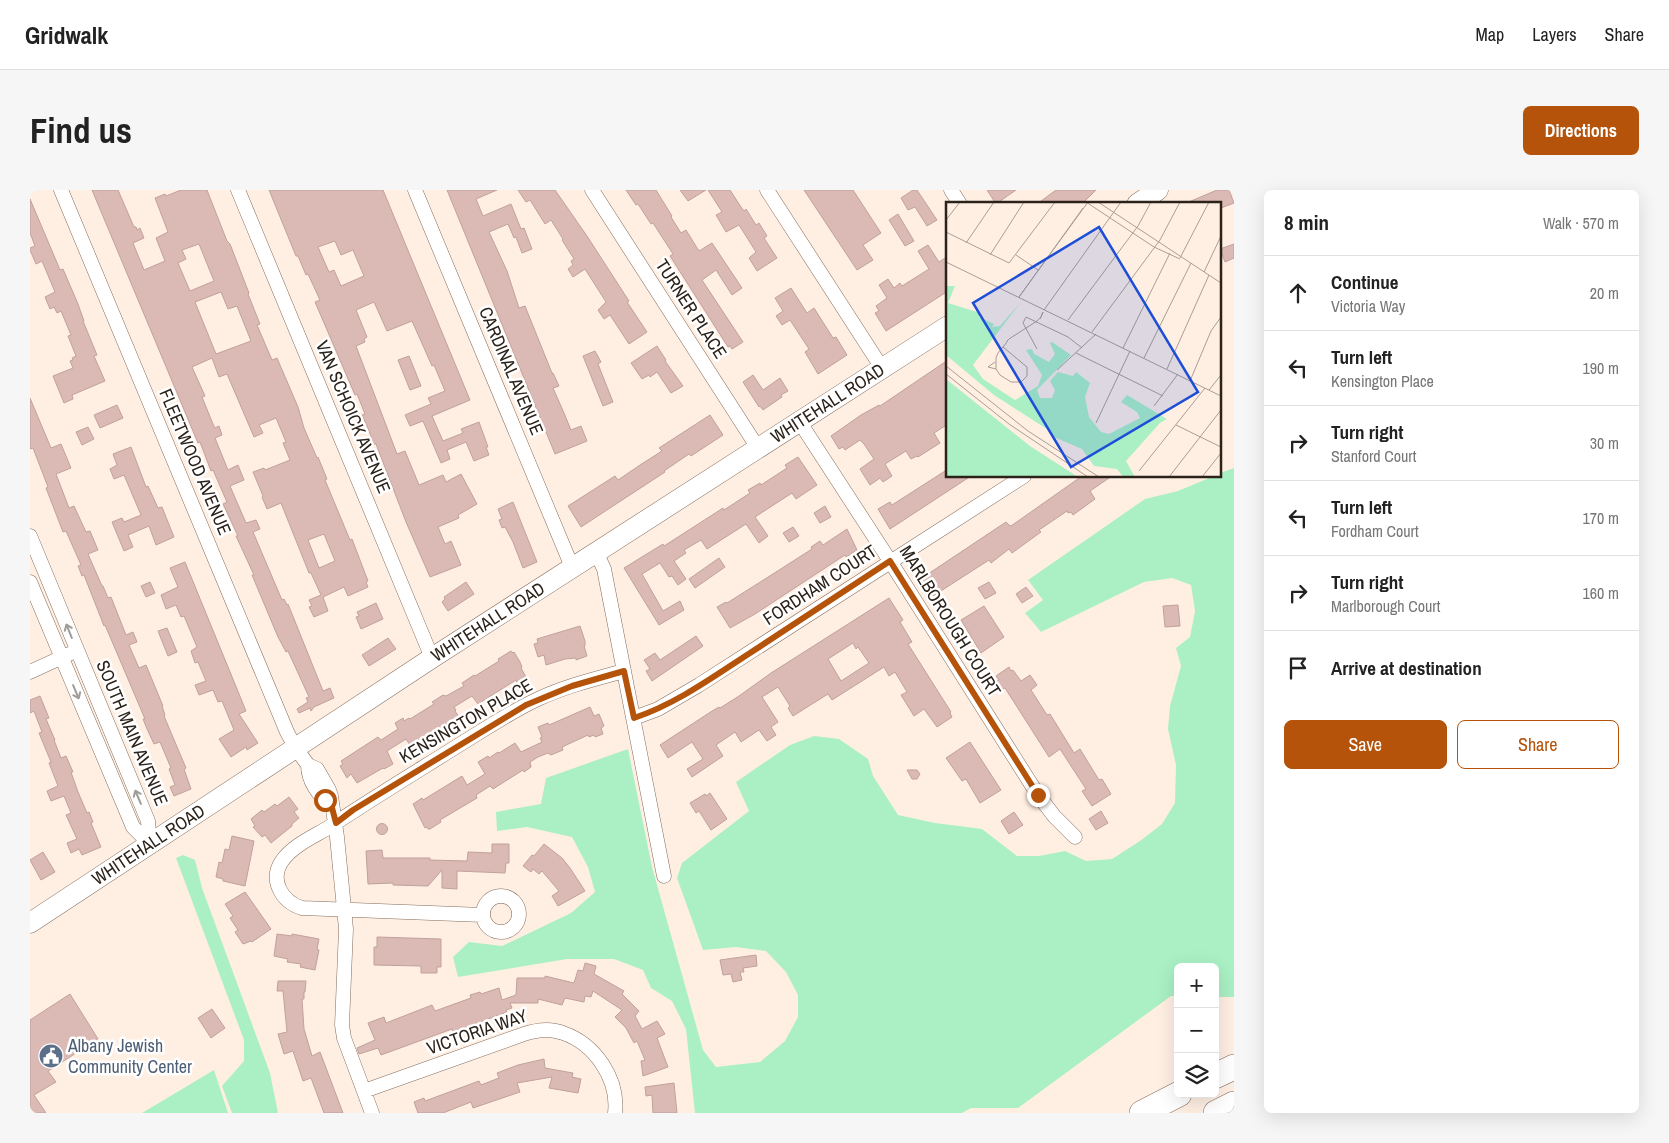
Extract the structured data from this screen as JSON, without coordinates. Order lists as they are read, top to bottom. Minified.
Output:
{"streets":{"street":["TURNER PLACE","CARDINAL AVENUE","WHITEHALL ROAD","VAN SCHOICK AVENUE","FLEETWOOD AVENUE","FORDHAM COURT","MARLBOROUGH COURT","KENSINGTON PLACE","SOUTH MAIN AVENUE","VICTORIA WAY"]},"crossings":[["TURNER PLACE","WHITEHALL ROAD"],["CARDINAL AVENUE","WHITEHALL ROAD"],["WHITEHALL ROAD","VAN SCHOICK AVENUE"],["WHITEHALL ROAD","FLEETWOOD AVENUE"],["WHITEHALL ROAD","MARLBOROUGH COURT"],["WHITEHALL ROAD","SOUTH MAIN AVENUE"],["FORDHAM COURT","MARLBOROUGH COURT"]],"places":{"public building":["Albany Jewish Community Center"]},"page":{"header":"Gridwalk","nav":["Map","Layers","Share"],"buttons":["Directions",["Save","Share"]],"title":"Find us","heading":["8 min","Walk · 570 m"],"list":[["Continue","Victoria Way","20 m"],["Turn left","Kensington Place","190 m"],["Turn right","Stanford Court","30 m"],["Turn left","Fordham Court","170 m"],["Turn right","Marlborough Court","160 m"],"Arrive at destination"],"map_buttons":["+","−"]}}
